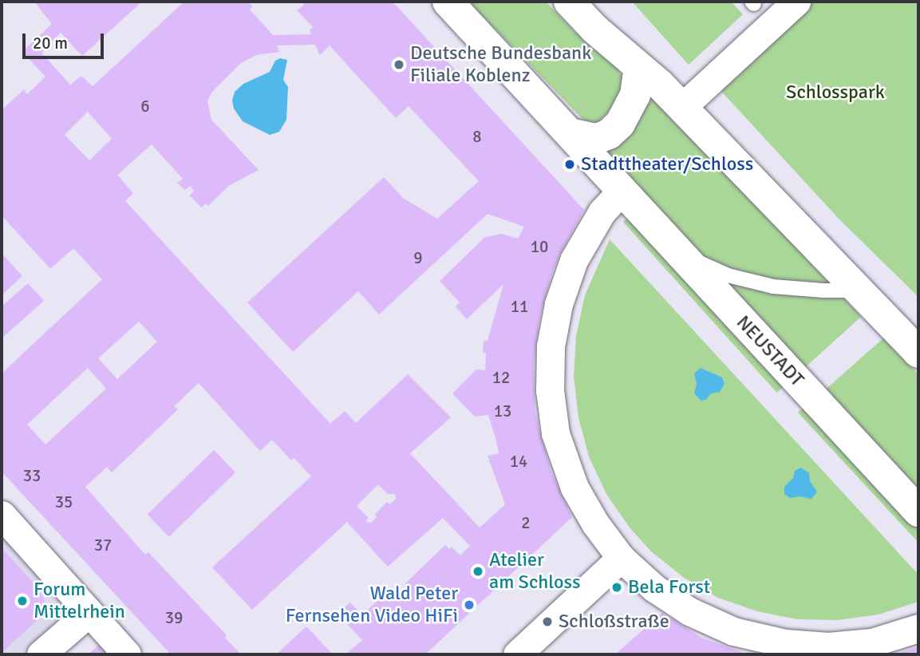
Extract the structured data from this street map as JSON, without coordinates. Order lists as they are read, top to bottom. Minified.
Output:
{"streets":{"street":["NEUSTADT"]},"parks":["Schlosspark"],"places":["Deutsche Bundesbank Filiale Koblenz","Stadttheater/Schloss","Atelier am Schloss","Bela Forst","Forum Mittelrhein","Wald Peter Fernsehen Video HiFi","Schloßstraße"],"house_numbers":["6","8","10","9","11","12","13","14","33","35","2","37","39"],"scale_bar":"20 m"}
